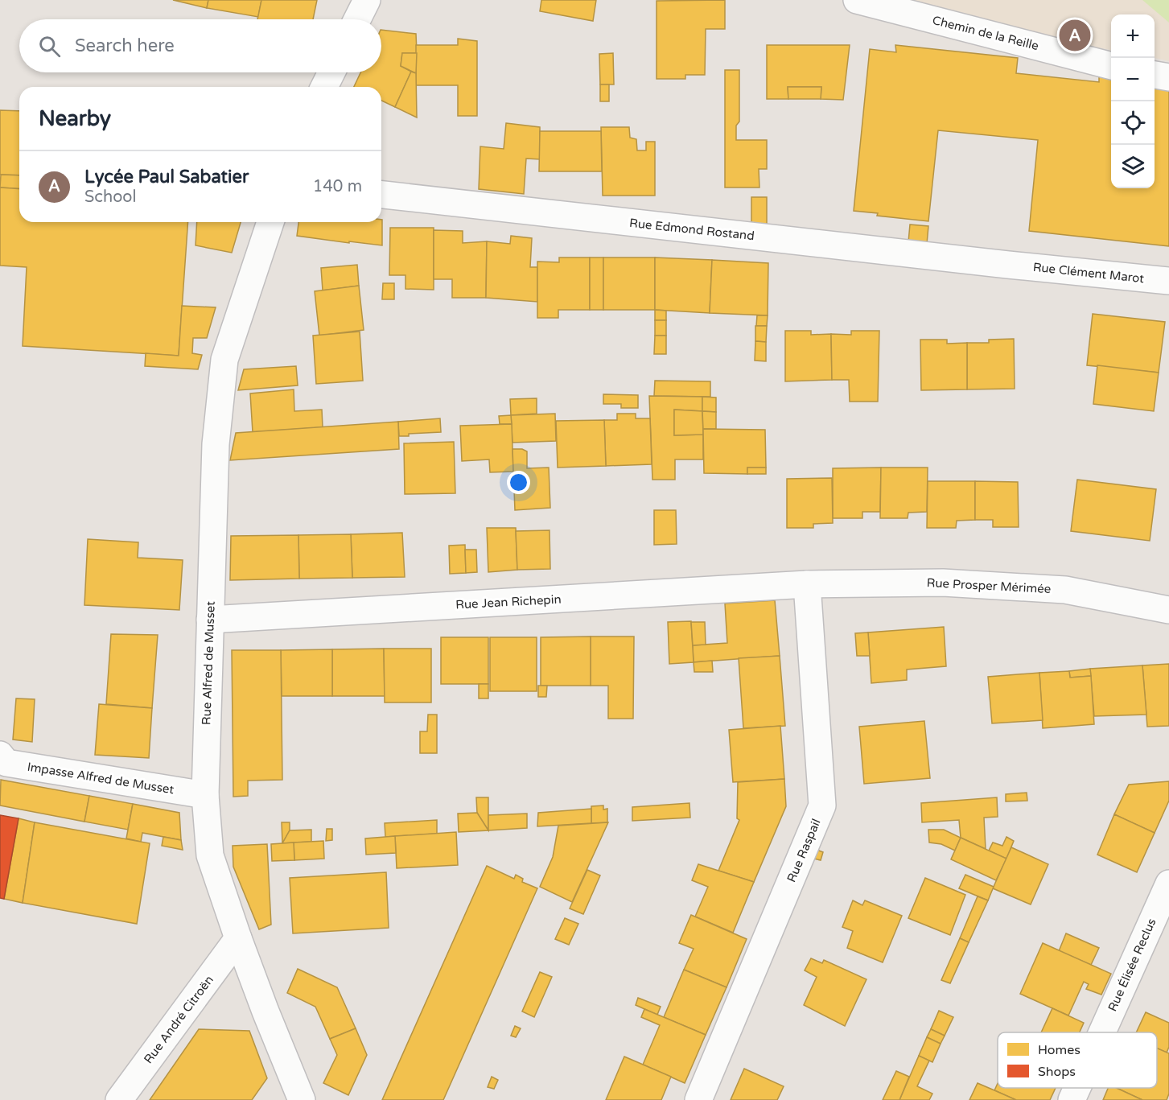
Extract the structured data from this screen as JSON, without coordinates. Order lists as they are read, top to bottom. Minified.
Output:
{"streets":{"street":["Chemin de la Reille","Rue Edmond Rostand","Rue Clément Marot","Rue Prosper Mérimée","Rue Jean Richepin","Rue Alfred de Musset","Impasse Alfred de Musset","Rue Raspail","Rue Élisée Reclus","Rue André Citroën"]},"crossings":[["Rue Edmond Rostand","Rue Clément Marot"],["Rue Prosper Mérimée","Rue Jean Richepin"],["Rue Prosper Mérimée","Rue Raspail"],["Rue Jean Richepin","Rue Alfred de Musset"],["Rue Jean Richepin","Rue Raspail"],["Rue Alfred de Musset","Impasse Alfred de Musset"],["Rue Alfred de Musset","Rue André Citroën"]],"legend":["Homes","Shops"],"page":{"map_buttons":["+","−"],"pins":"A","search":"Search here","heading":"Nearby","list":[{"mark":"A","name":"Lycée Paul Sabatier","note":"School","value":"140 m"}]}}
